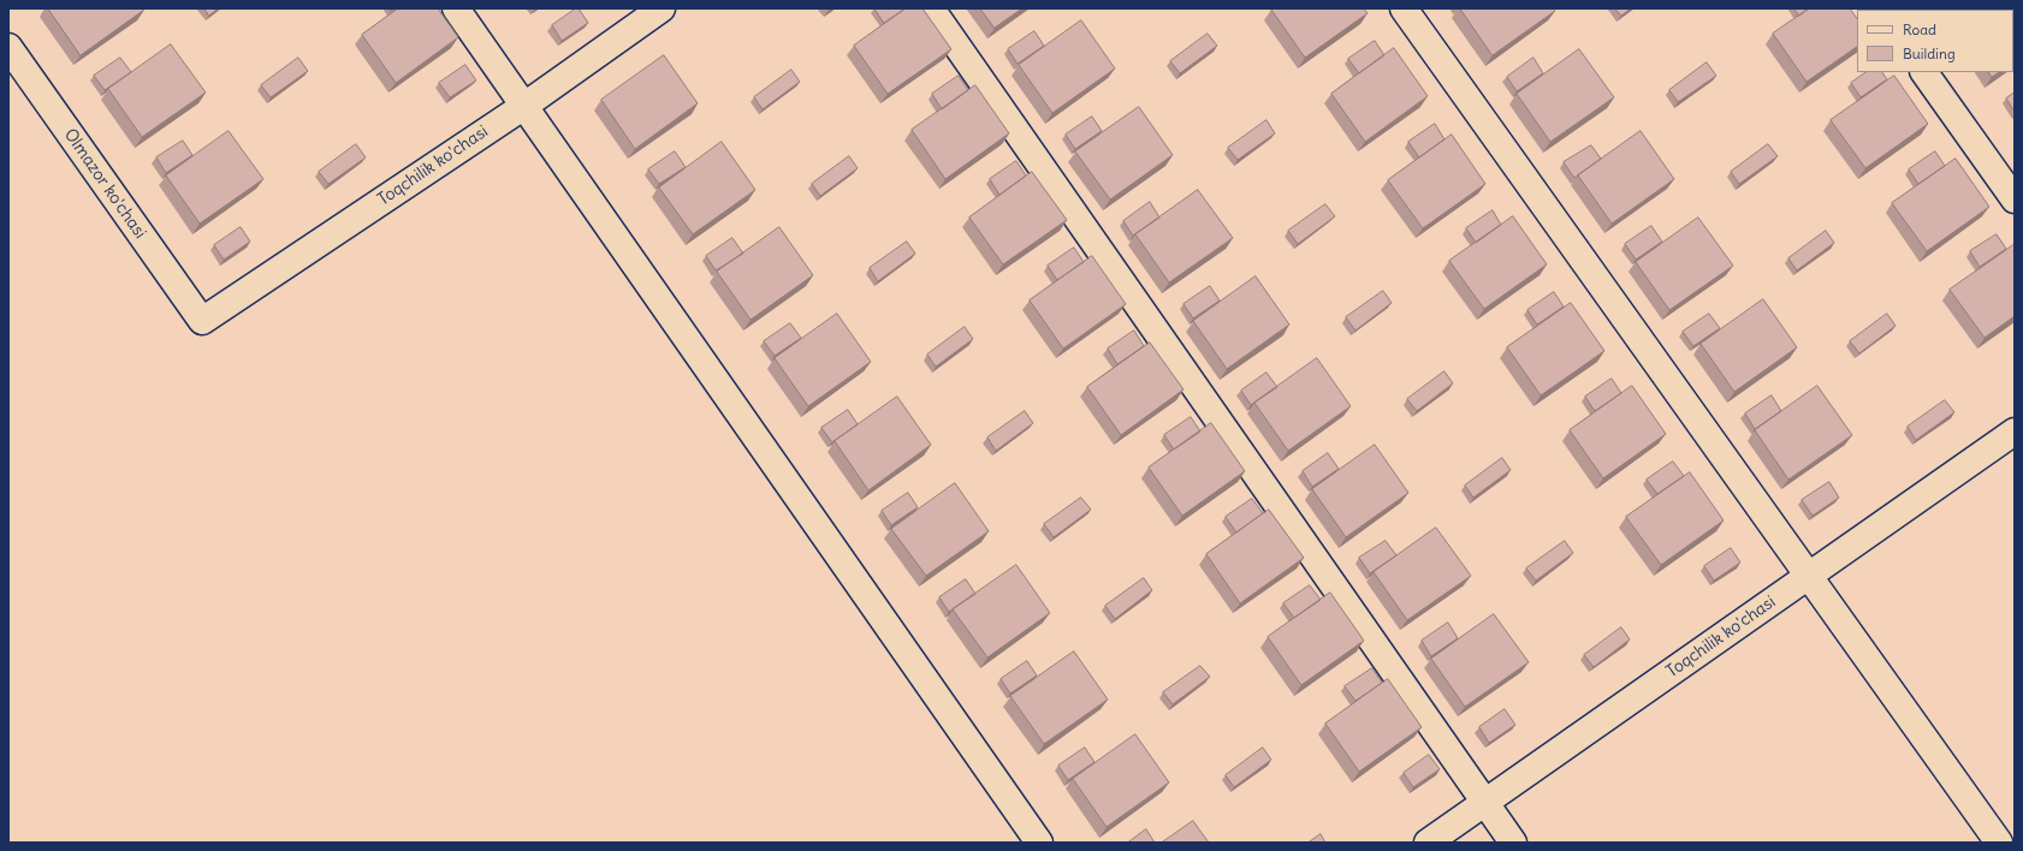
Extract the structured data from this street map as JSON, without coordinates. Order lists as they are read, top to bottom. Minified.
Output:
{"streets":{"street":["Toqchilik ko'chasi","Olmazor ko'chasi"]},"crossings":[["Toqchilik ko'chasi","Olmazor ko'chasi"]],"legend":["Road","Building"]}
